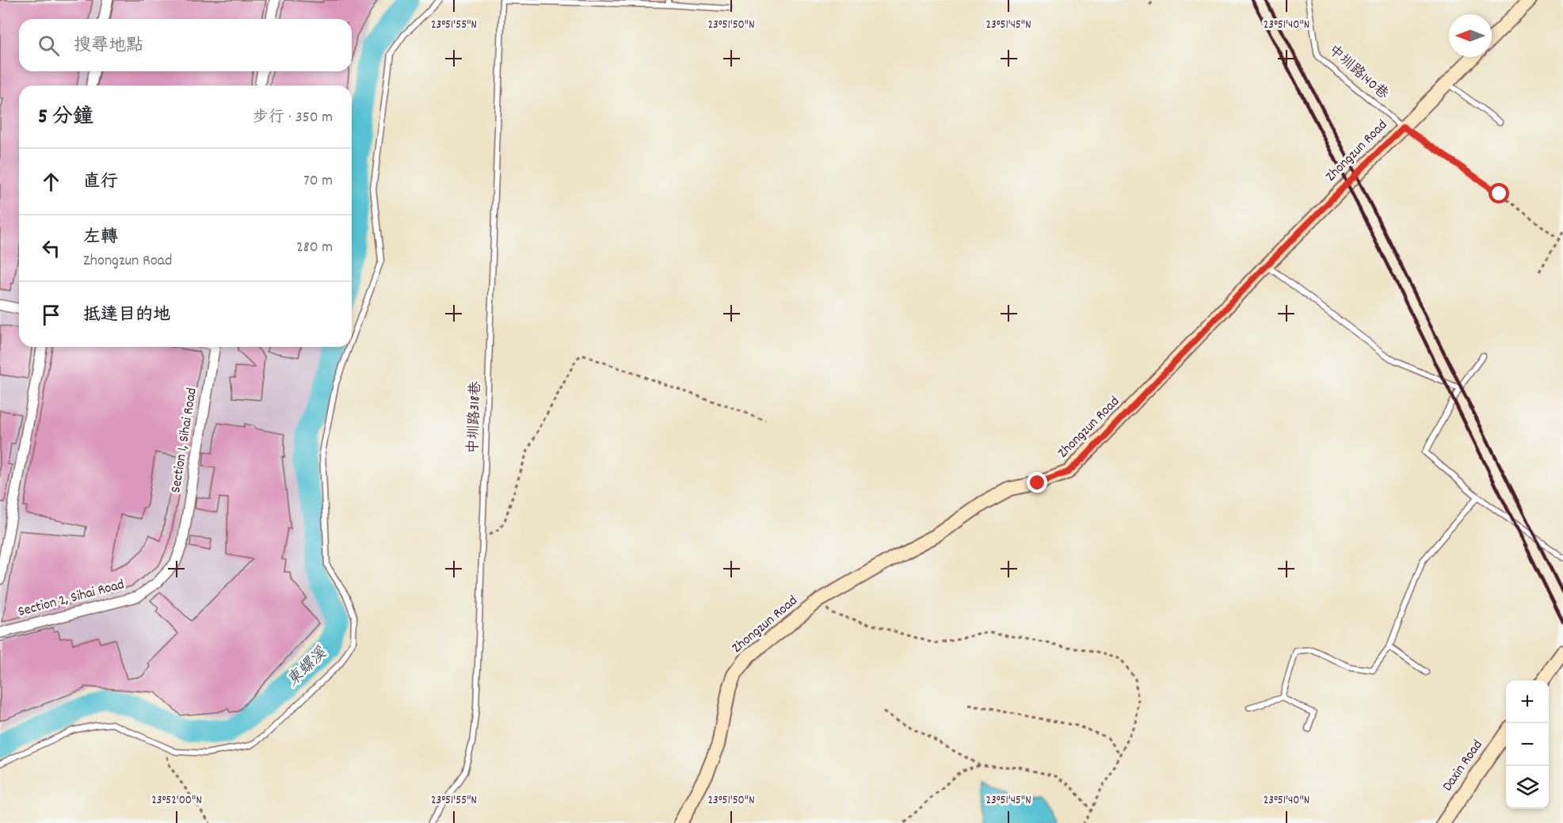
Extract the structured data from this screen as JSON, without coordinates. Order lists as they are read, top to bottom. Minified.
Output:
{"streets":{"street":["Zhongzun Road","Section 1, Sihai Road","Section 2, Sihai Road","Daxin Road"],"lane":["中圳路140巷","中圳路318巷"]},"crossings":[["中圳路140巷","Zhongzun Road"],["Section 1, Sihai Road","Section 2, Sihai Road"]],"water":["東螺溪"],"north":"left","page":{"search":"搜尋地點","heading":["5 分鐘","步行 · 350 m"],"list":[["直行","70 m"],["左轉","Zhongzun Road","280 m"],"抵達目的地"],"map_buttons":["+","−"]},"coordinates":["23°51'55\"N","23°51'50\"N","23°51'45\"N","23°51'40\"N","23°52'00\"N"]}
